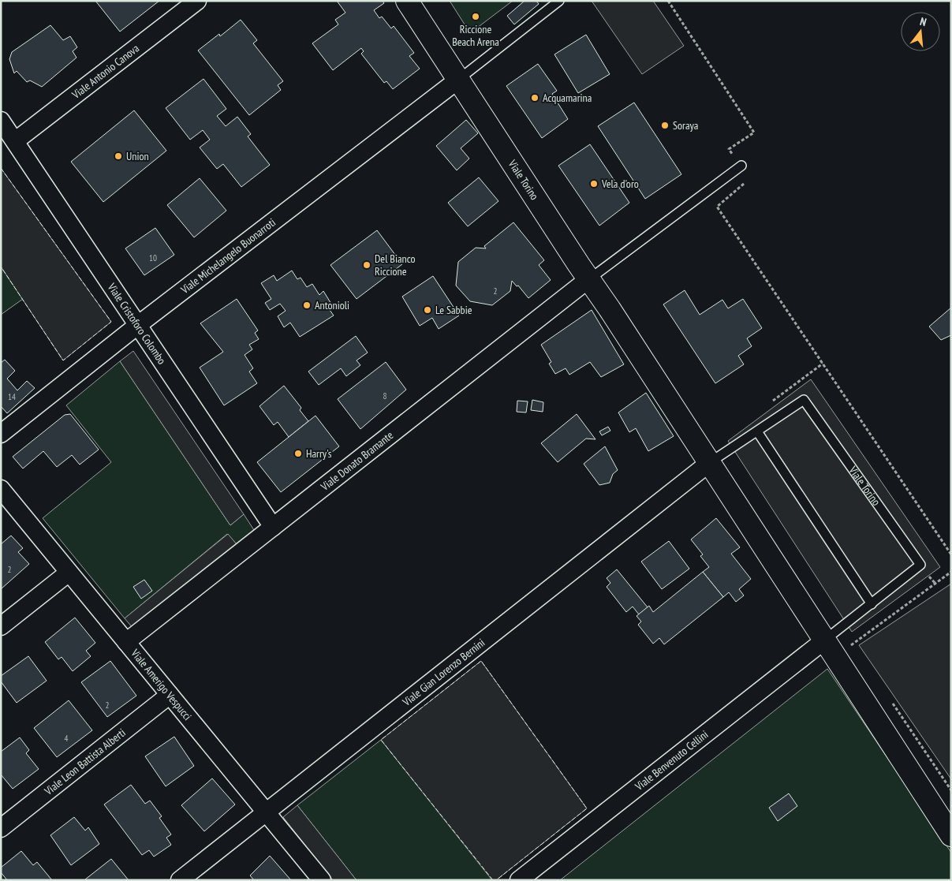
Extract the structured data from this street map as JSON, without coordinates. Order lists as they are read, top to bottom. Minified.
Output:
{"streets":{"street":["Viale Antonio Canova","Viale Torino","Viale Michelangelo Buonarroti","Viale Cristoforo Colombo","Viale Donato Bramante","Viale Gian Lorenzo Bernini","Viale Amerigo Vespucci","Viale Benvenuto Cellini","Viale Leon Battista Alberti"]},"crossings":[["Viale Antonio Canova","Viale Cristoforo Colombo"],["Viale Torino","Viale Michelangelo Buonarroti"],["Viale Torino","Viale Donato Bramante"],["Viale Torino","Viale Gian Lorenzo Bernini"],["Viale Torino","Viale Benvenuto Cellini"],["Viale Michelangelo Buonarroti","Viale Cristoforo Colombo"],["Viale Cristoforo Colombo","Viale Donato Bramante"],["Viale Donato Bramante","Viale Amerigo Vespucci"],["Viale Gian Lorenzo Bernini","Viale Amerigo Vespucci"],["Viale Amerigo Vespucci","Viale Leon Battista Alberti"]],"places":["Riccione Beach Arena","Acquamarina","Soraya","Union","Vela d'oro","Del Bianco Riccione","Antonioli","Le Sabbie","Harry's"],"house_numbers":["10","2","8","14","2","2","4"],"north":"top"}
